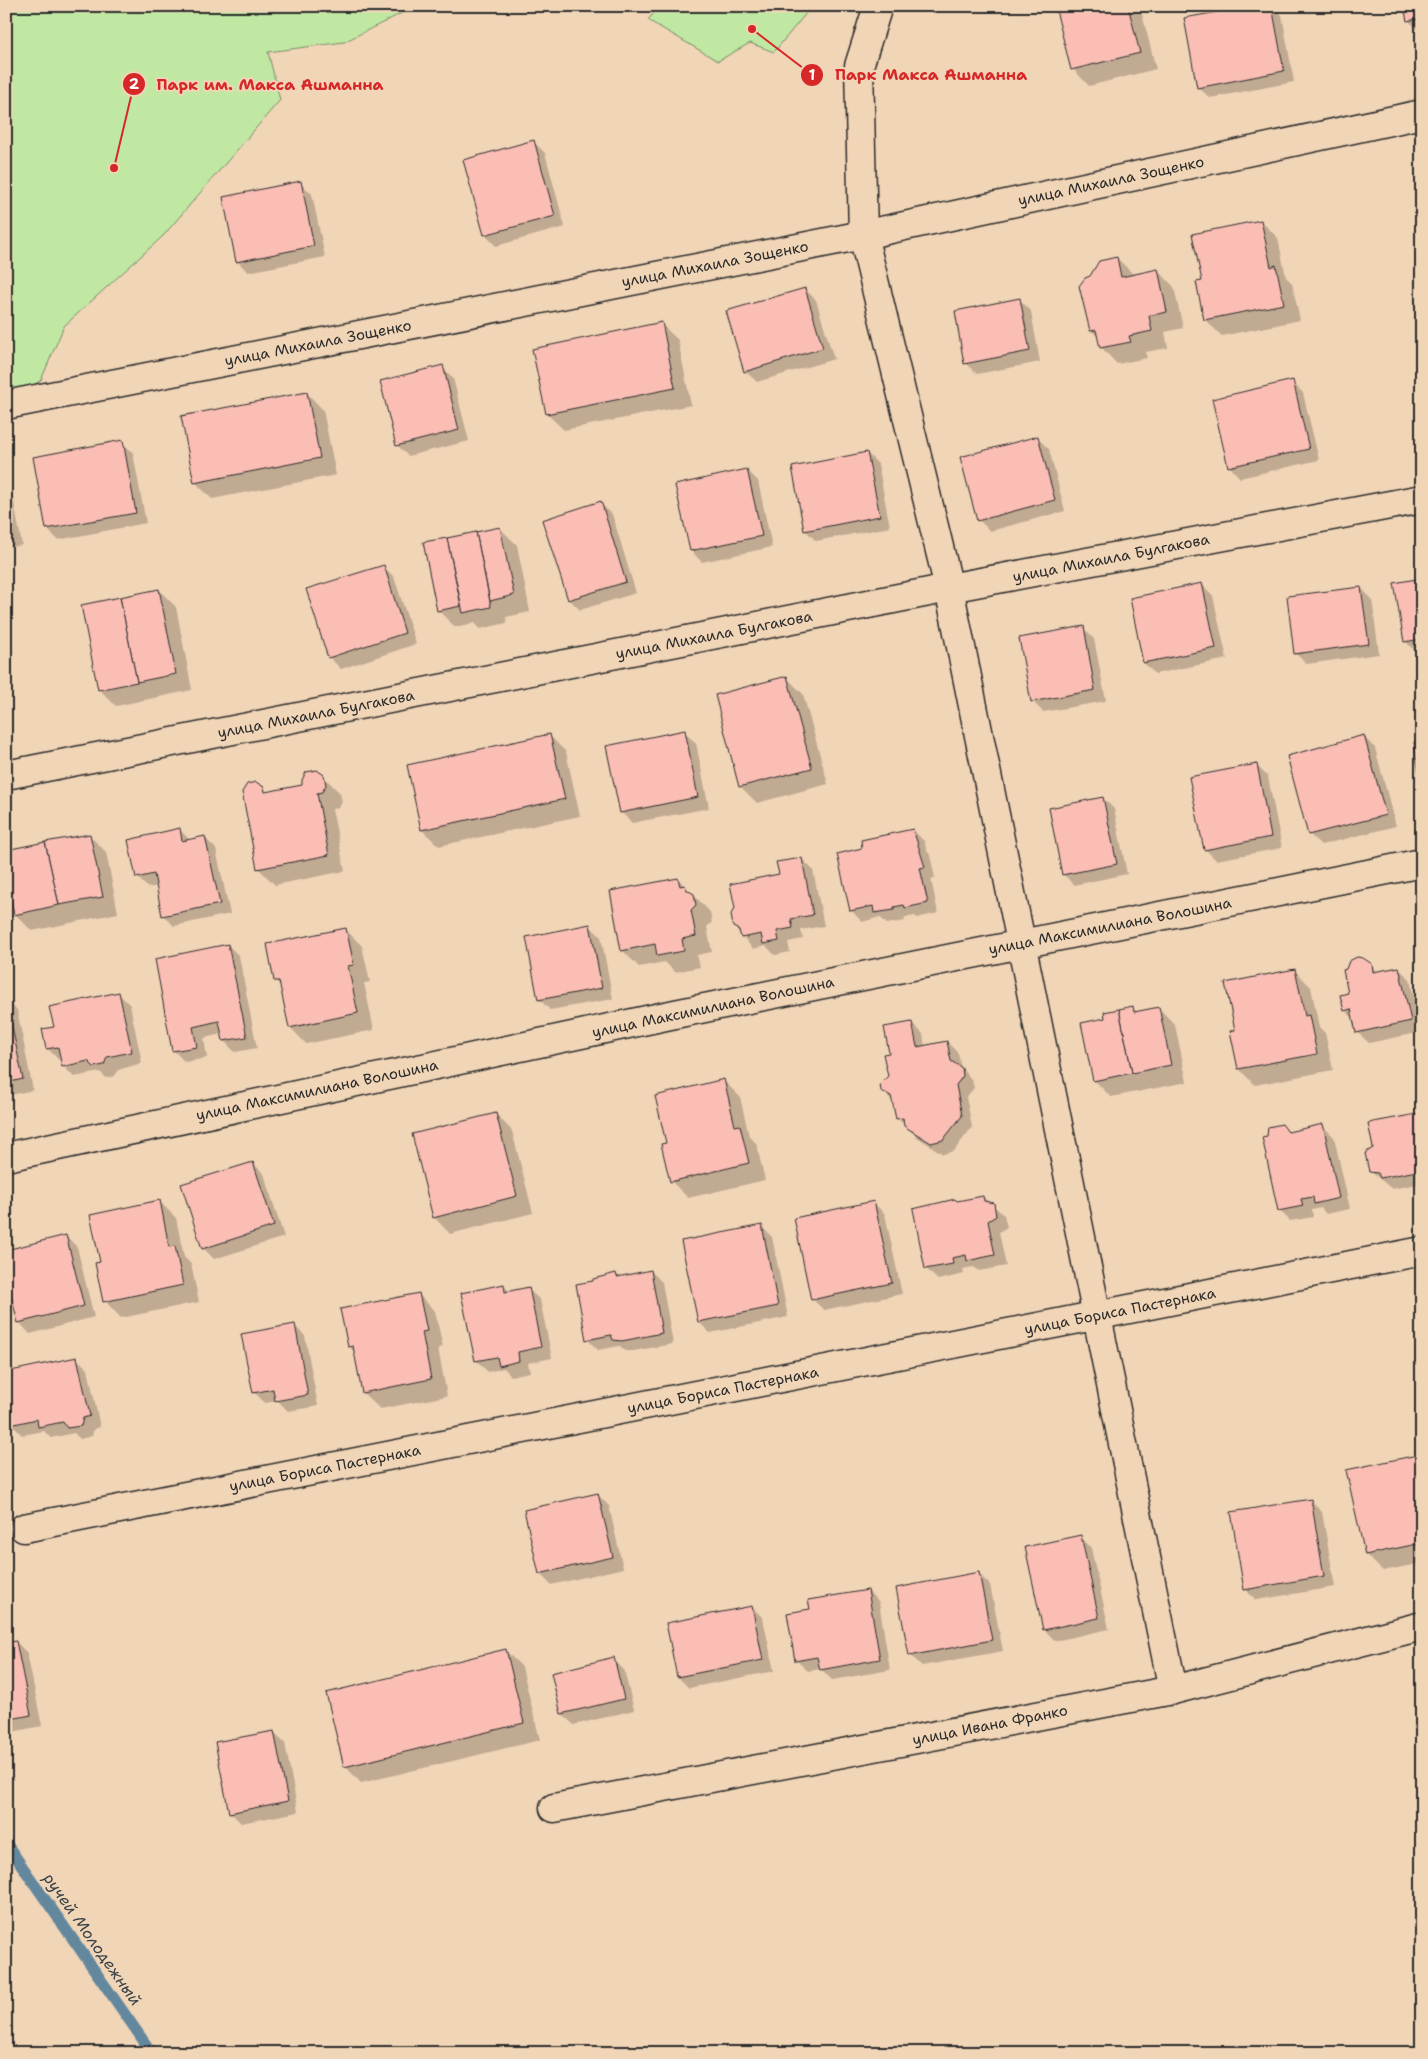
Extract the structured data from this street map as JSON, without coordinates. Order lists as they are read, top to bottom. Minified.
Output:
{"streets":{"street":["улица Михаила Зощенко","улица Михаила Булгакова","улица Максимилиана Волошина","улица Бориса Пастернака","улица Ивана Франко"]},"water":["ручей Молодежный"],"places":["Парк Макса Ашманна","Парк им. Макса Ашманна"]}
